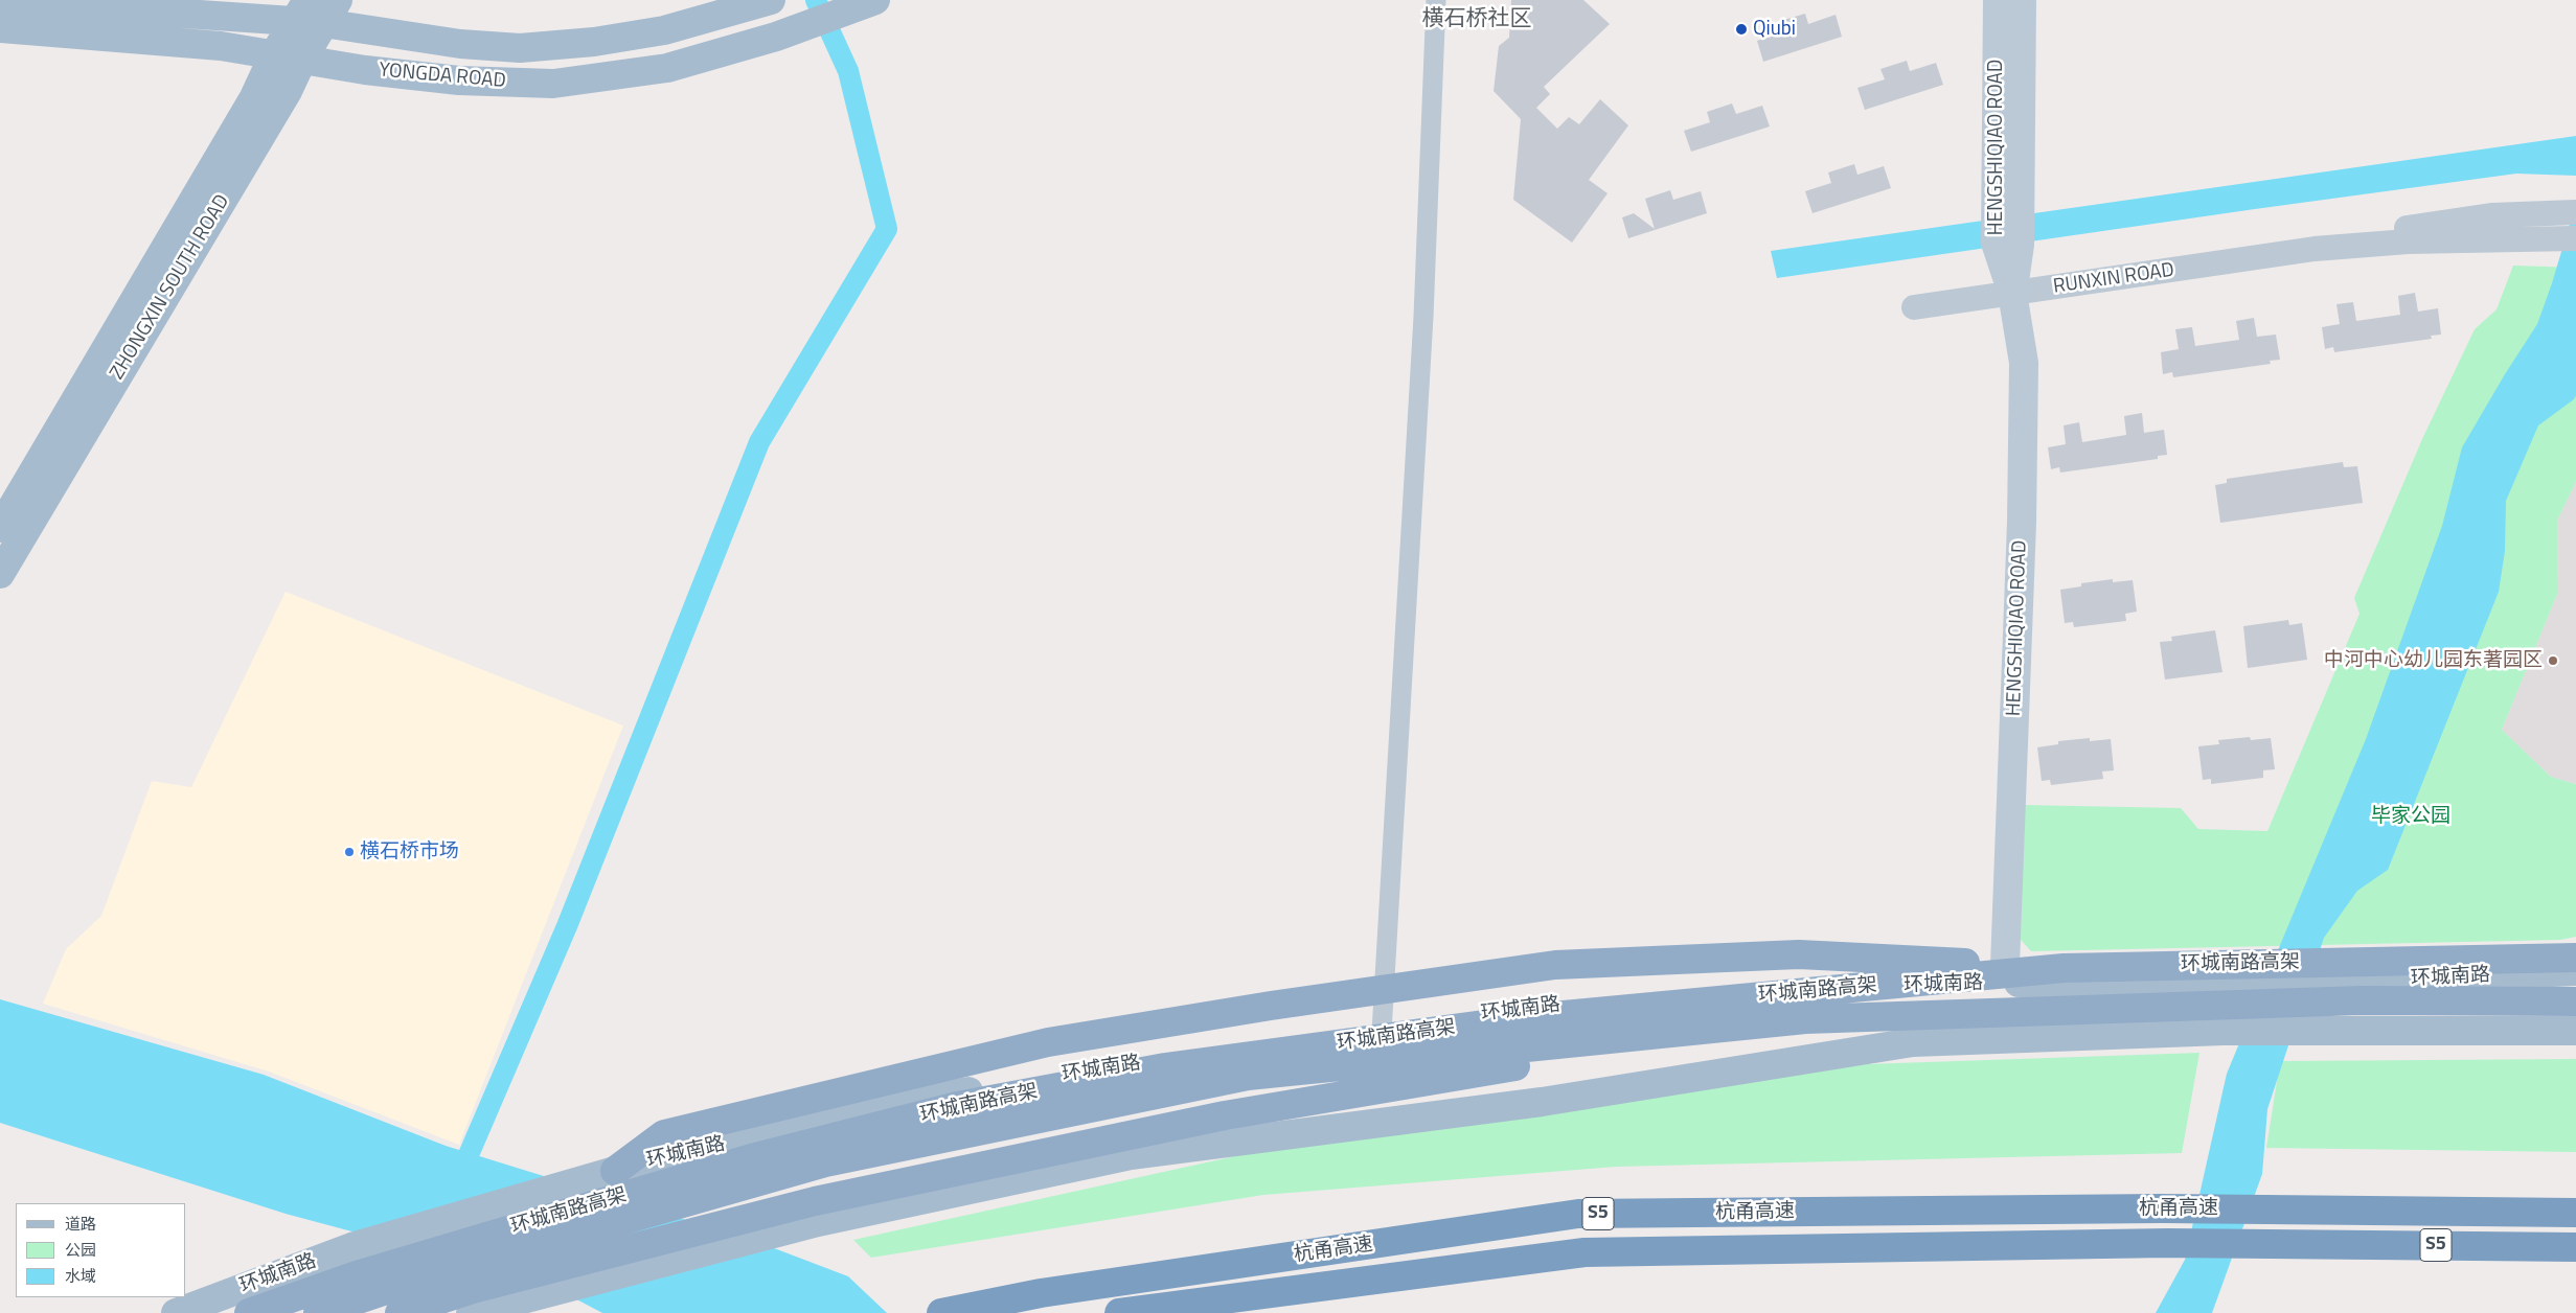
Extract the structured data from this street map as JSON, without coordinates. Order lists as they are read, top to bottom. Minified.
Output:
{"streets":{"highway":["环城南路高架","杭甬高速","S5"],"main road":["YONGDA ROAD","HENGSHIQIAO ROAD","ZHONGXIN SOUTH ROAD","环城南路"],"street":["RUNXIN ROAD"]},"crossings":[["YONGDA ROAD","ZHONGXIN SOUTH ROAD"],["HENGSHIQIAO ROAD","RUNXIN ROAD"]],"districts":["横石桥社区"],"parks":["毕家公园"],"places":["Qiubi","中河中心幼儿园东著园区","横石桥市场"],"legend":["道路","公园","水域"]}
